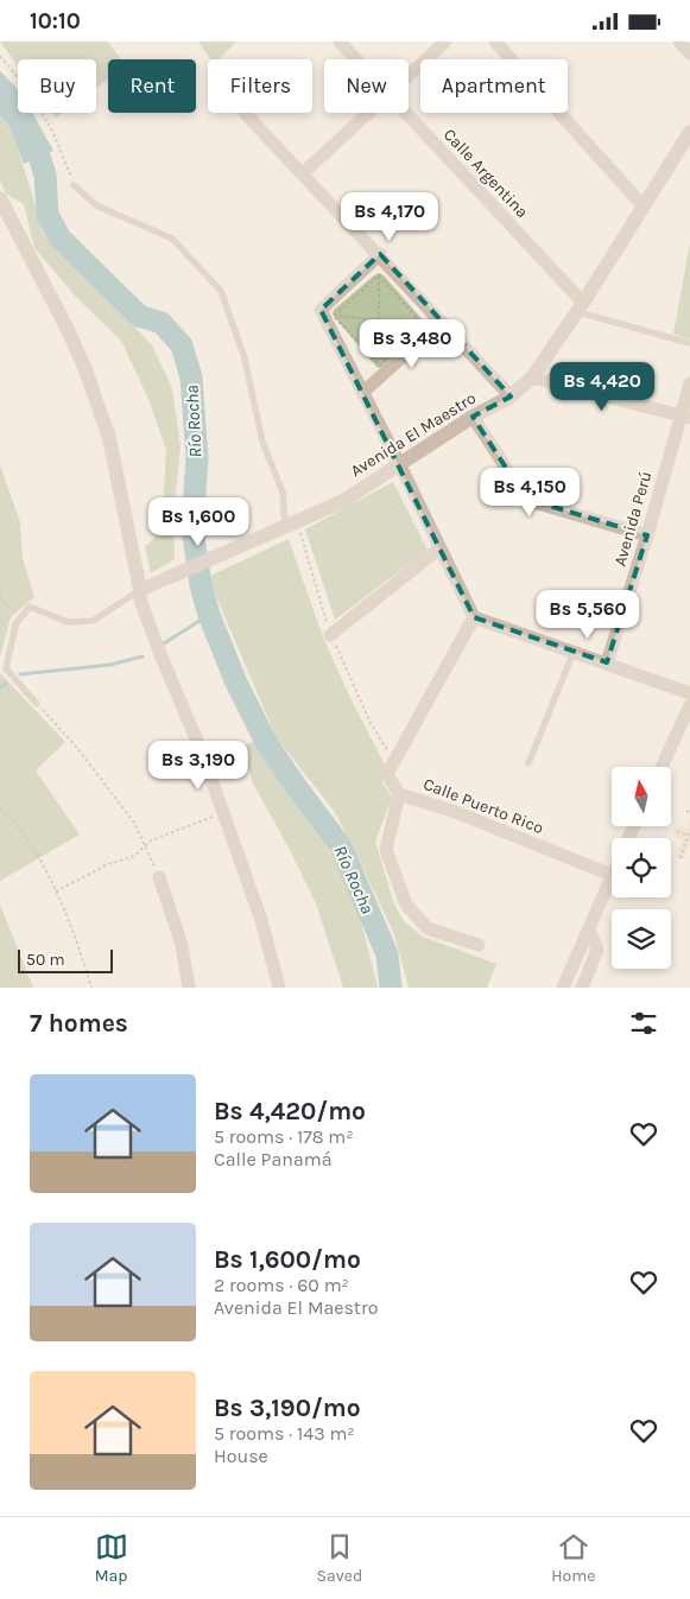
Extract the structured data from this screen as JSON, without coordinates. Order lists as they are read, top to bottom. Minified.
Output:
{"streets":{"street":["Calle Argentina","Avenida El Maestro","Avenida Perú","Calle Puerto Rico"]},"crossings":[["Calle Argentina","Avenida El Maestro"]],"water":["Río Rocha"],"scale_bar":"50 m","north":"top","page":{"status":"10:10","chip":["Buy","Rent","Filters","New","Apartment"],"price":["Bs 4,170","Bs 3,480","Bs 4,420","Bs 4,150","Bs 1,600","Bs 5,560","Bs 3,190"],"scale":"50 m","heading":"7 homes","list":[{"name":"Bs 4,420/mo","note":"5 rooms · 178 m² · Calle Panamá"},{"name":"Bs 1,600/mo","note":"2 rooms · 60 m² · Avenida El Maestro"},{"name":"Bs 3,190/mo","note":"5 rooms · 143 m² · House"}],"tabs":["Map","Saved","Home"]}}
